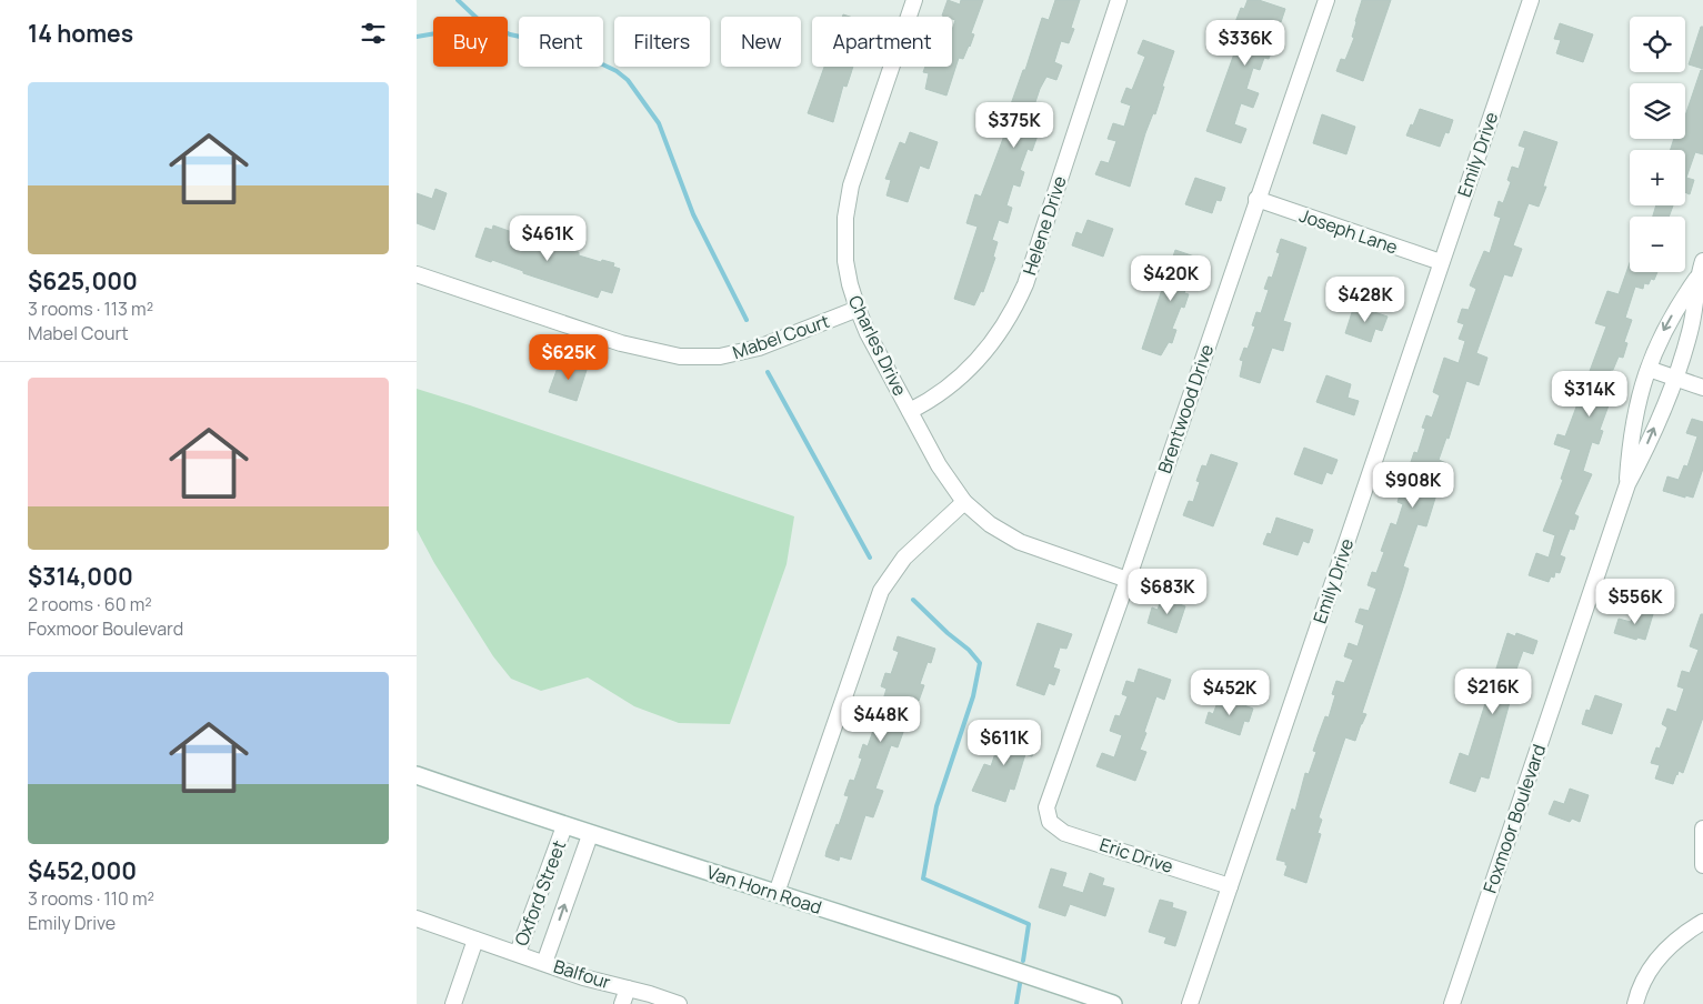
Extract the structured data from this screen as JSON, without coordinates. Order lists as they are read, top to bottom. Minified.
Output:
{"streets":{"main road":["Van Horn Road"],"street":["Emily Drive","Helene Drive","Joseph Lane","Mabel Court","Charles Drive","Brentwood Drive","Foxmoor Boulevard","Eric Drive","Oxford Street","Balfour"]},"crossings":[["Emily Drive","Joseph Lane"],["Emily Drive","Eric Drive"],["Helene Drive","Charles Drive"],["Joseph Lane","Brentwood Drive"],["Mabel Court","Charles Drive"],["Charles Drive","Brentwood Drive"],["Brentwood Drive","Eric Drive"],["Van Horn Road","Oxford Street"],["Oxford Street","Balfour"]],"page":{"heading":"14 homes","map_buttons":["+","−"],"chip":["Buy","Rent","Filters","New","Apartment"],"price":["$336K","$375K","$461K","$420K","$428K","$625K","$314K","$908K","$683K","$556K","$216K","$452K","$448K","$611K"],"list":[{"name":"$625,000","note":"3 rooms · 113 m² · Mabel Court"},{"name":"$314,000","note":"2 rooms · 60 m² · Foxmoor Boulevard"},{"name":"$452,000","note":"3 rooms · 110 m² · Emily Drive"}]}}
